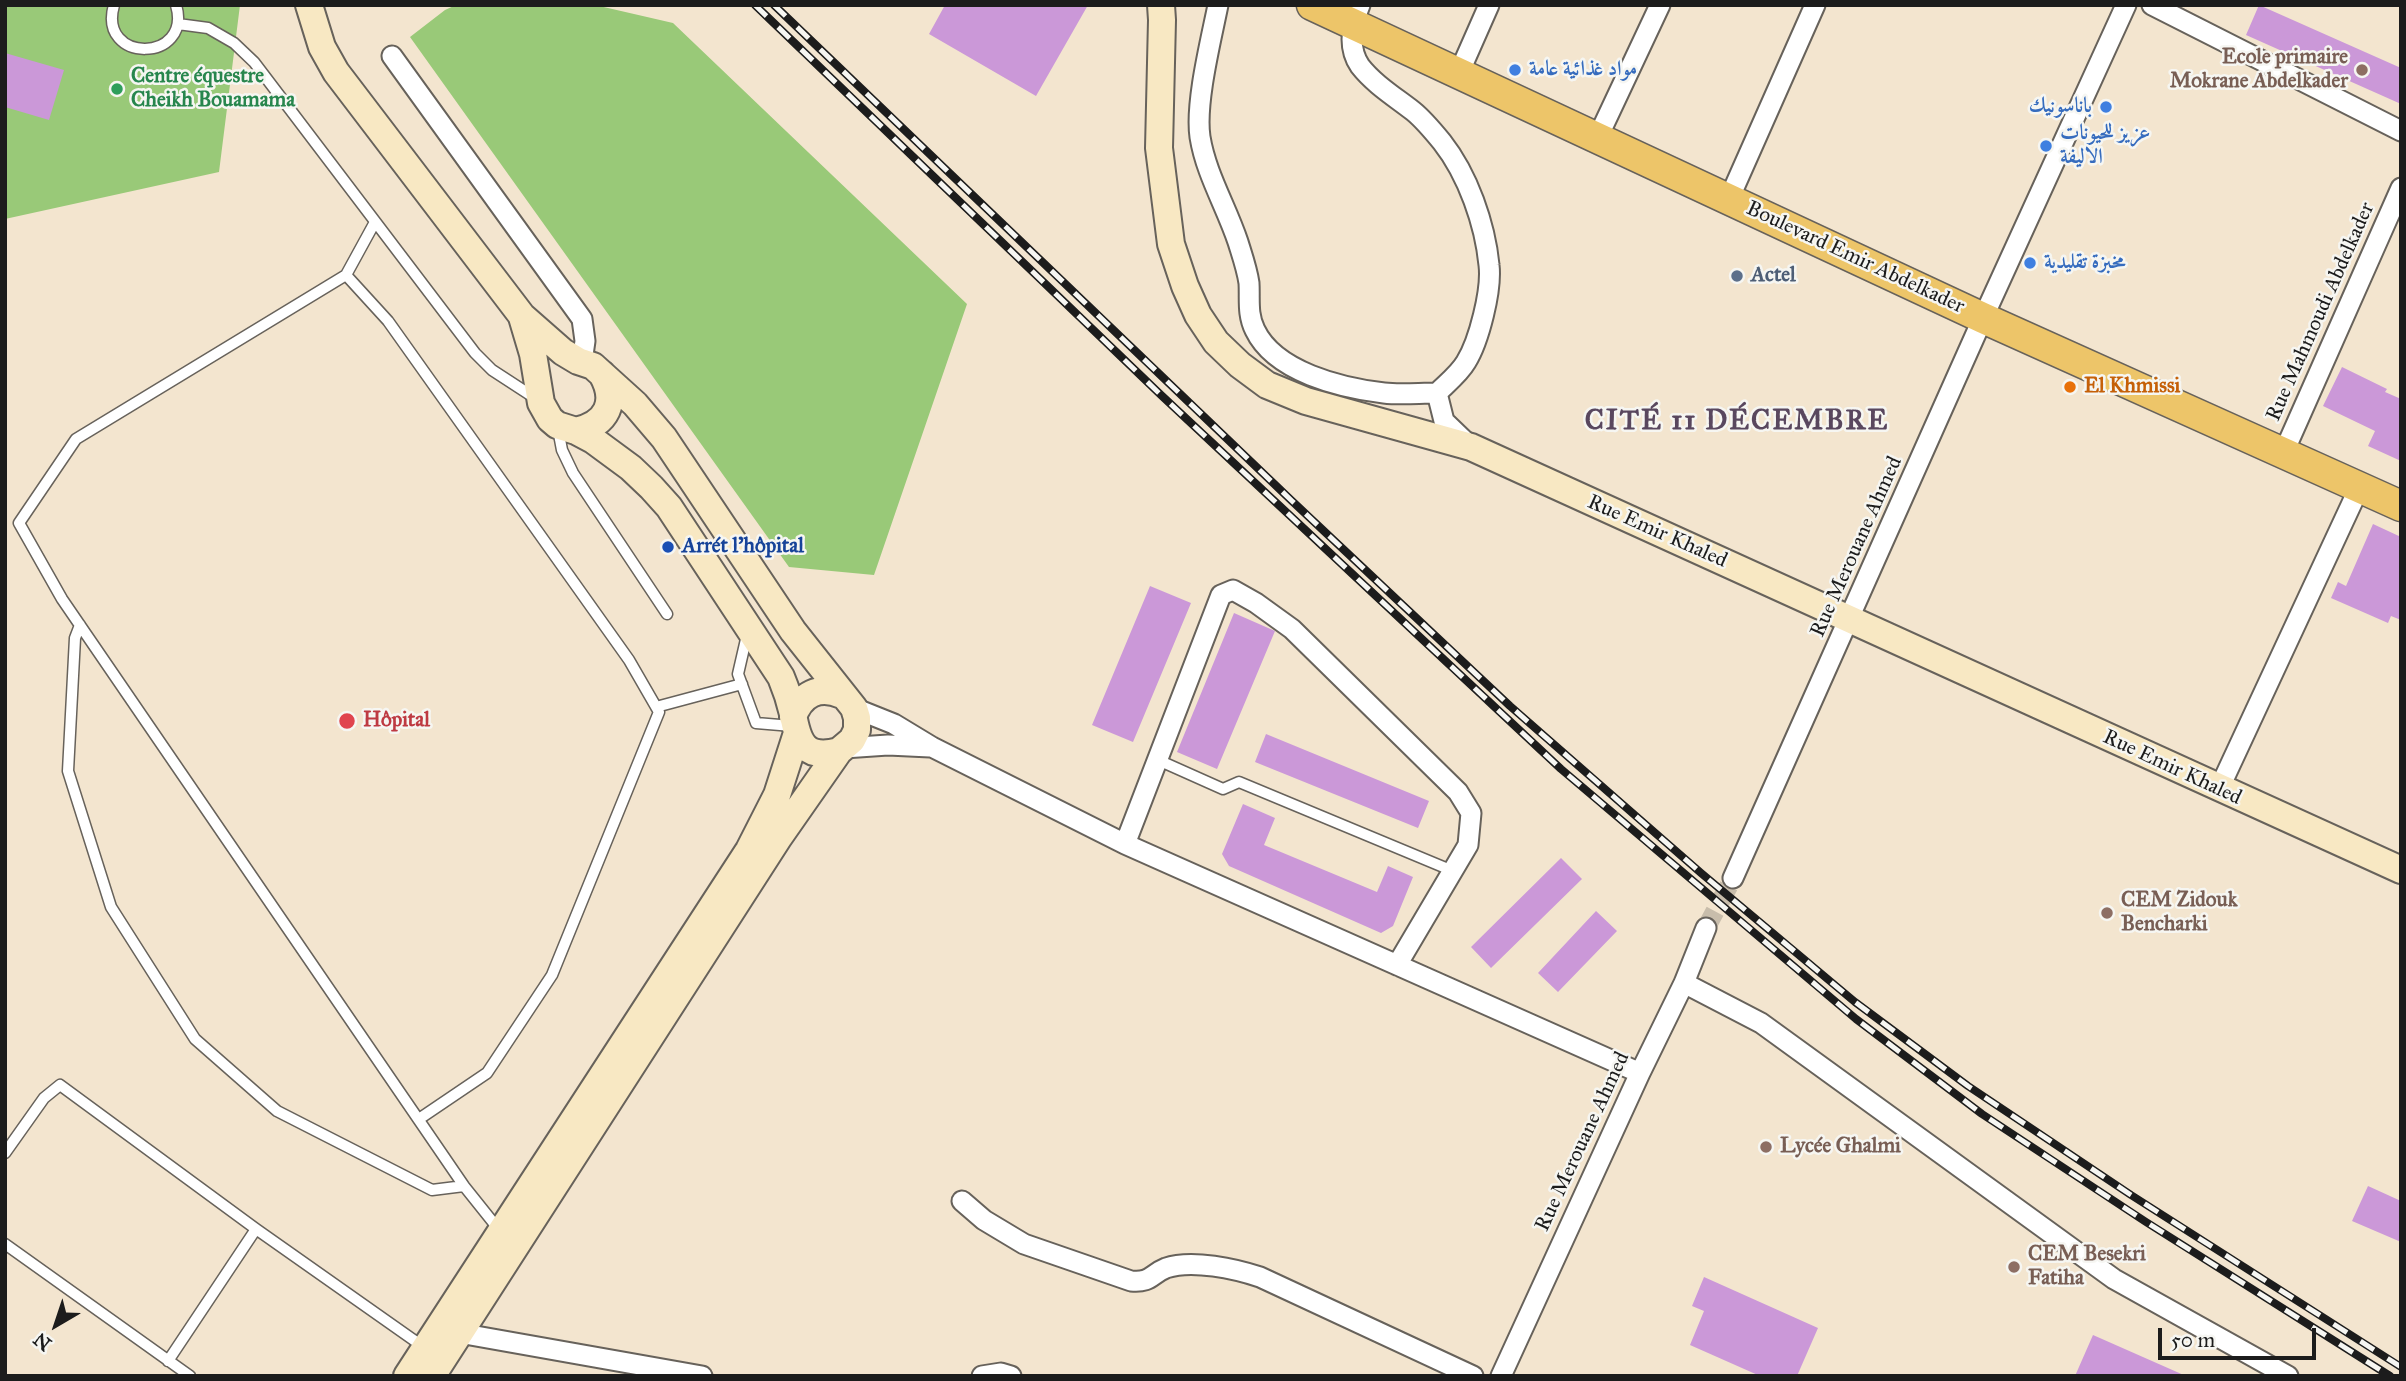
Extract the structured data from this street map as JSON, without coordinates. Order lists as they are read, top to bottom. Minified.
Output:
{"streets":{"main road":["Boulevard Emir Abdelkader"],"street":["Rue Mahmoudi Abdelkader","Rue Emir Khaled","Rue Merouane Ahmed"]},"crossings":[["Boulevard Emir Abdelkader","Rue Mahmoudi Abdelkader"],["Boulevard Emir Abdelkader","Rue Merouane Ahmed"],["Rue Emir Khaled","Rue Merouane Ahmed"]],"districts":["CITÉ 11 DÉCEMBRE"],"places":["مواد غذائية عامة","Ecole primaire Mokrane Abdelkader","Centre équestre Cheikh Bouamama","باناسونيك","عزيز للحيونات الاليفة","مخبزة تقليدية","Actel","El Khmissi","Arrét l'hôpital","Hôpital","CEM Zidouk Bencharki","Lycée Ghalmi","CEM Besekri Fatiha"],"scale_bar":"50 m","north":"bottom left"}
